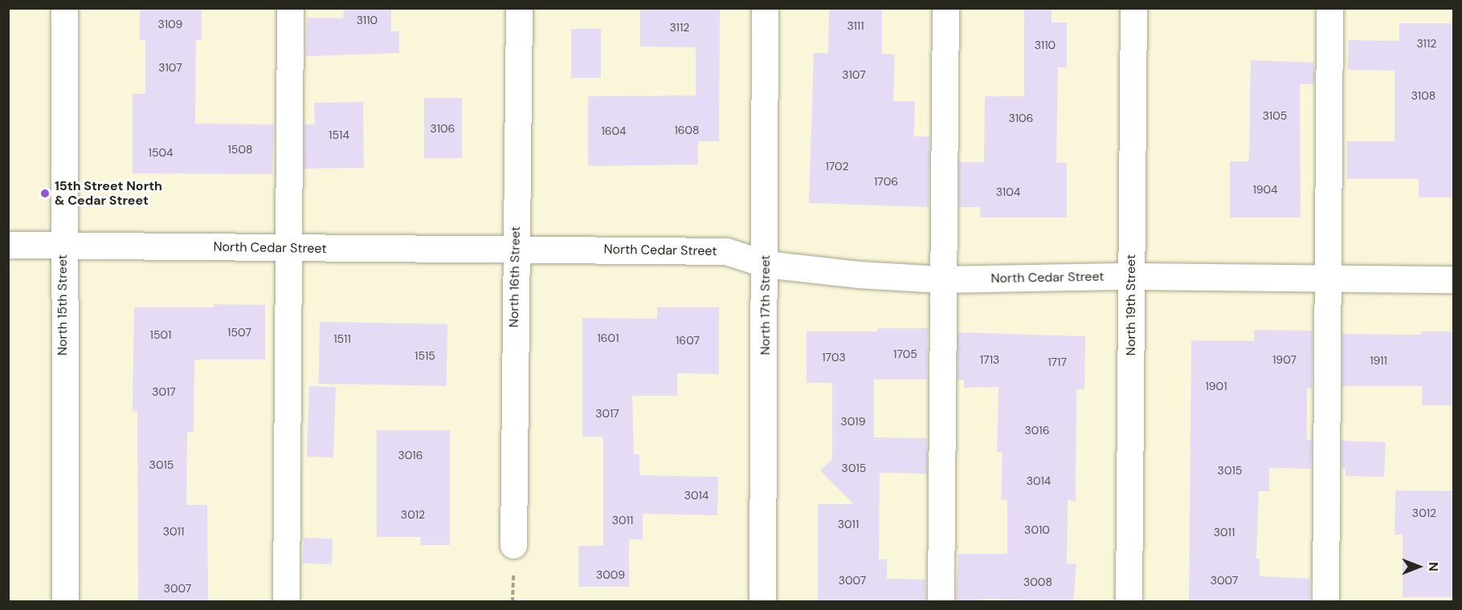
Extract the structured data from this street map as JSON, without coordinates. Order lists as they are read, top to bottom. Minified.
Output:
{"streets":{"street":["North Cedar Street","North 16th Street","North 15th Street","North 17th Street","North 19th Street"]},"crossings":[["North Cedar Street","North 16th Street"],["North Cedar Street","North 15th Street"],["North Cedar Street","North 17th Street"],["North Cedar Street","North 19th Street"]],"places":["15th Street North & Cedar Street"],"house_numbers":["3110","3109","3111","3112","3112","3110","3107","3107","3108","3105","3106","3106","1608","1604","1514","1508","1504","1702","1706","1904","3104","1507","1501","1601","1511","1607","1705","1515","1703","1713","1907","1911","1717","1901","3017","3017","3019","3016","3016","3015","3015","3015","3014","3014","3012","3012","3011","3011","3010","3011","3011","3009","3007","3007","3008","3007"],"north":"right"}
